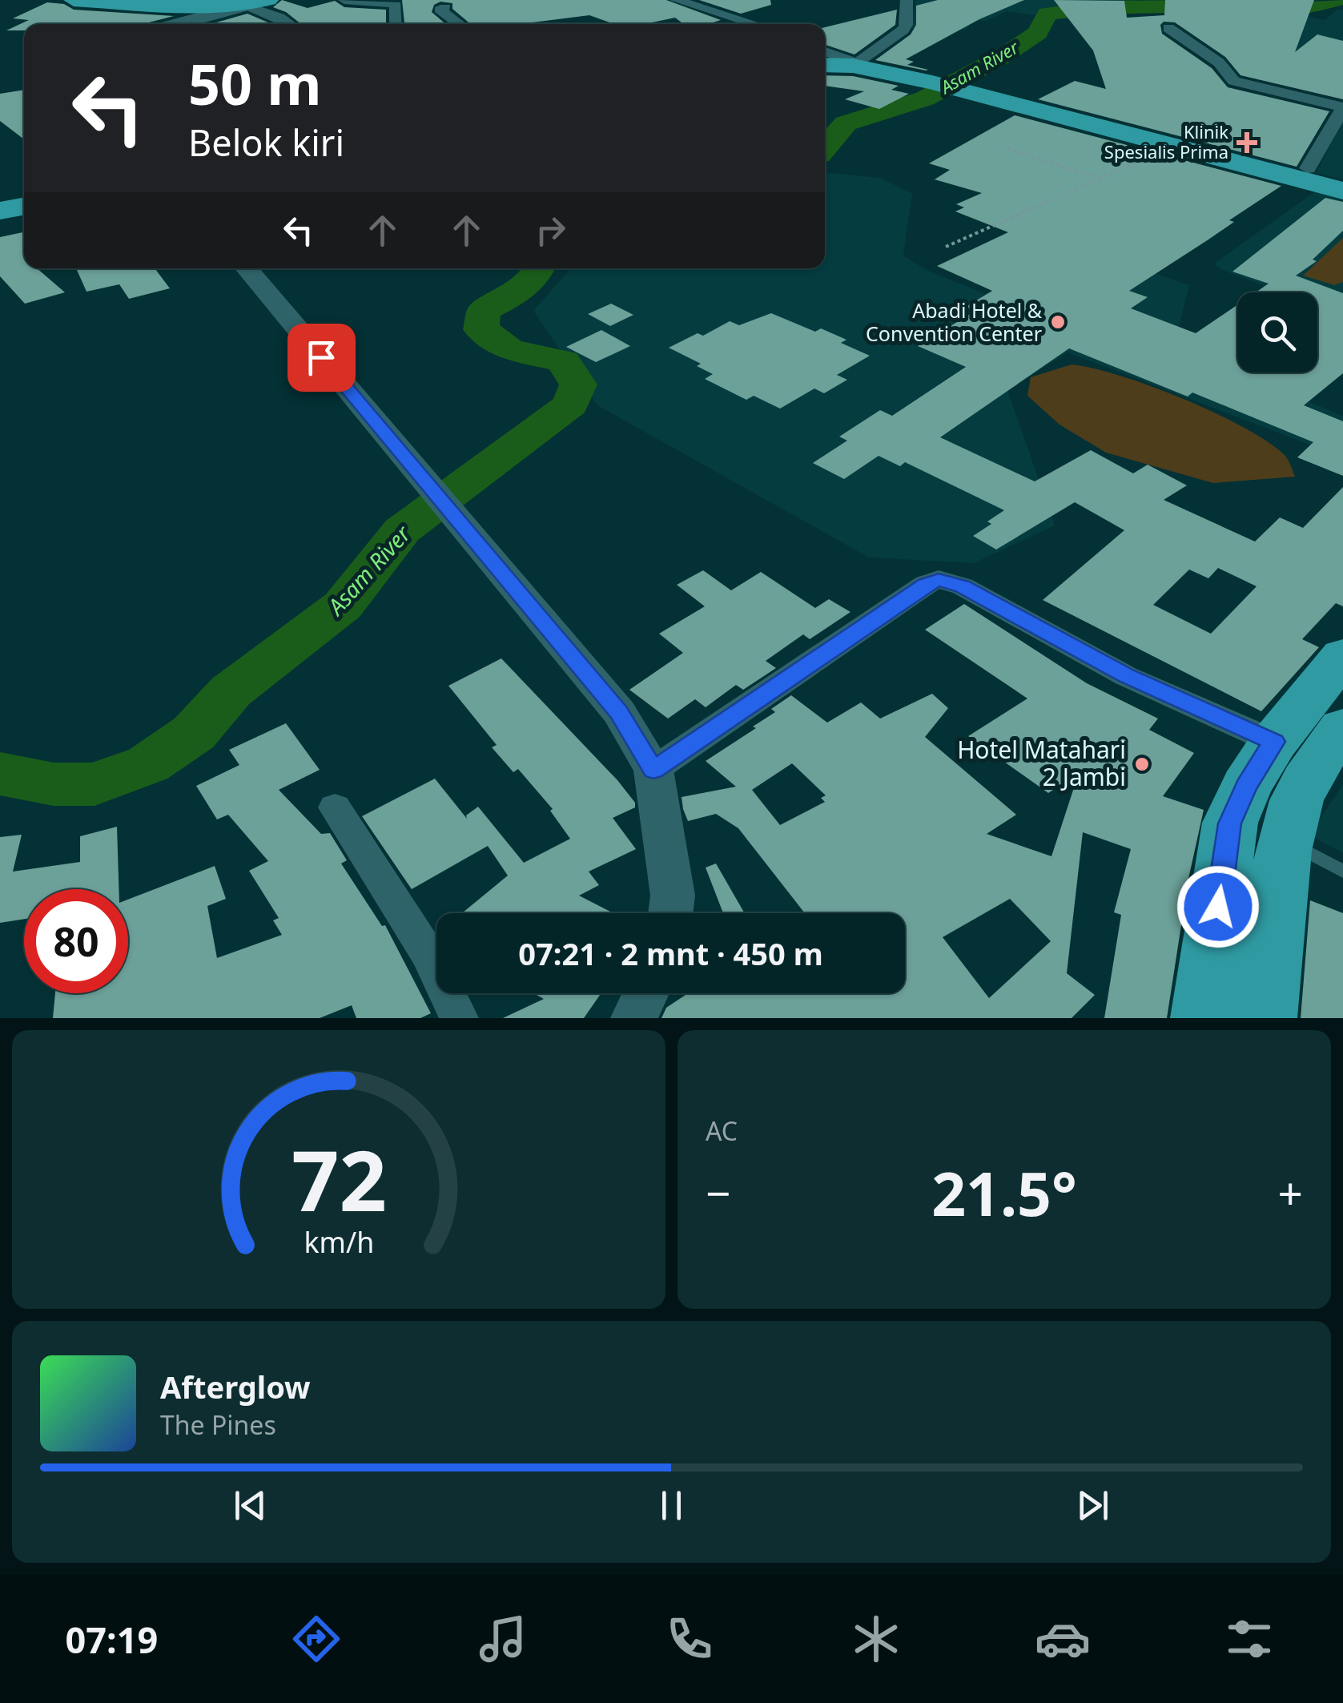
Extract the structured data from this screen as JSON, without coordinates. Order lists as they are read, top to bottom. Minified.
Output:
{"water":["Asam River"],"places":{"health":["Klinik Spesialis Prima"],"other":["Abadi Hotel & Convention Center","Hotel Matahari 2 Jambi"]},"page":{"turn":["50 m","Belok kiri"],"limit":"80","trip":"07:21 · 2 mnt · 450 m","tile":"AC","heat":["−","21.5°","+"],"song":["Afterglow","The Pines"],"tabs":"07:19","gauge":["72","km/h"]}}
